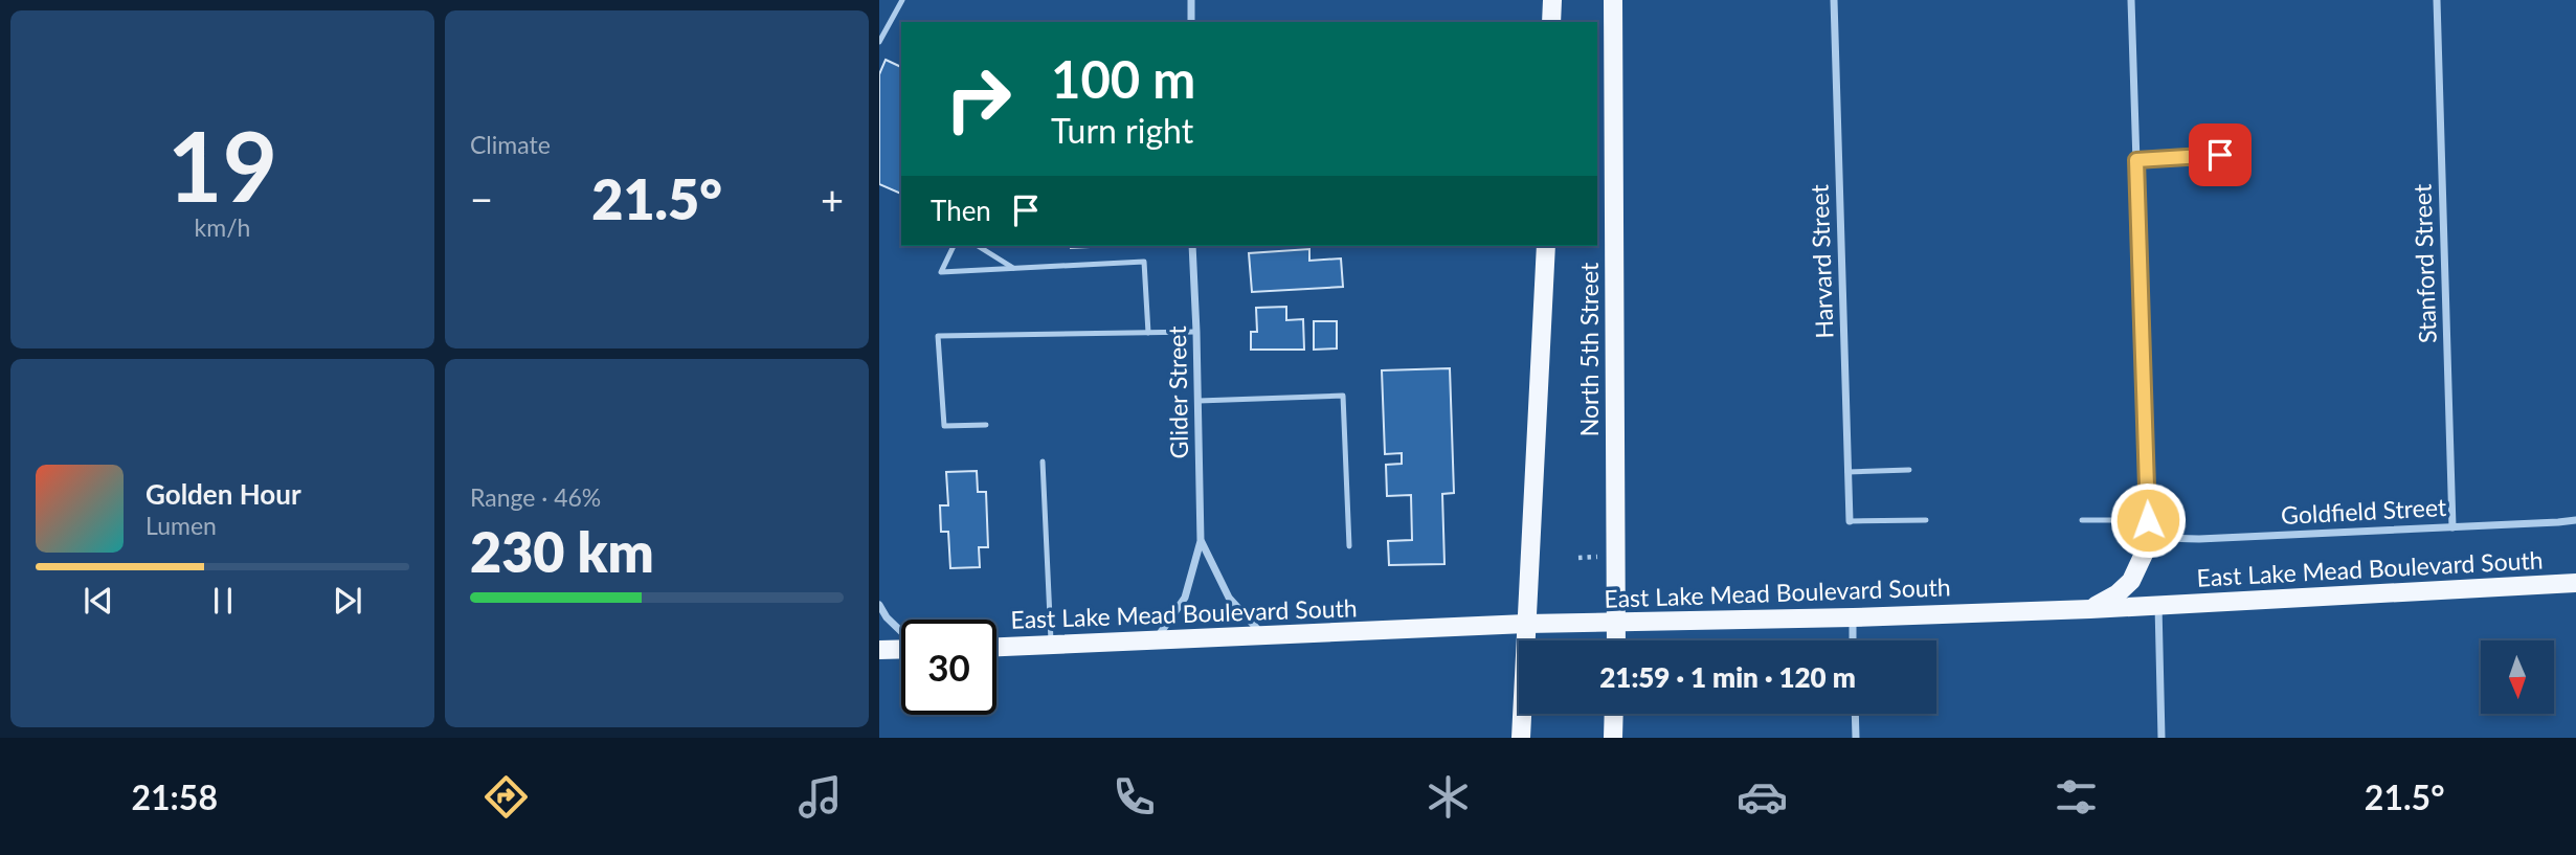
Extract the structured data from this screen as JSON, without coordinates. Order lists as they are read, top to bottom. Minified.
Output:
{"streets":{"main road":["North 5th Street","East Lake Mead Boulevard South"],"street":["Harvard Street","Stanford Street","Glider Street","Goldfield Street"]},"crossings":[["Stanford Street","Goldfield Street"],["North 5th Street","East Lake Mead Boulevard South"],["Glider Street","East Lake Mead Boulevard South"]],"north":"bottom","page":{"tile":[["19","km/h"],"Climate",["Range · 46%","230 km"]],"turn":["100 m","Turn right"],"heat":["−","21.5°","+"],"then":"Then","song":["Golden Hour","Lumen"],"limit":"30","trip":"21:59 · 1 min · 120 m","tabs":["21:58","21.5°"]}}
